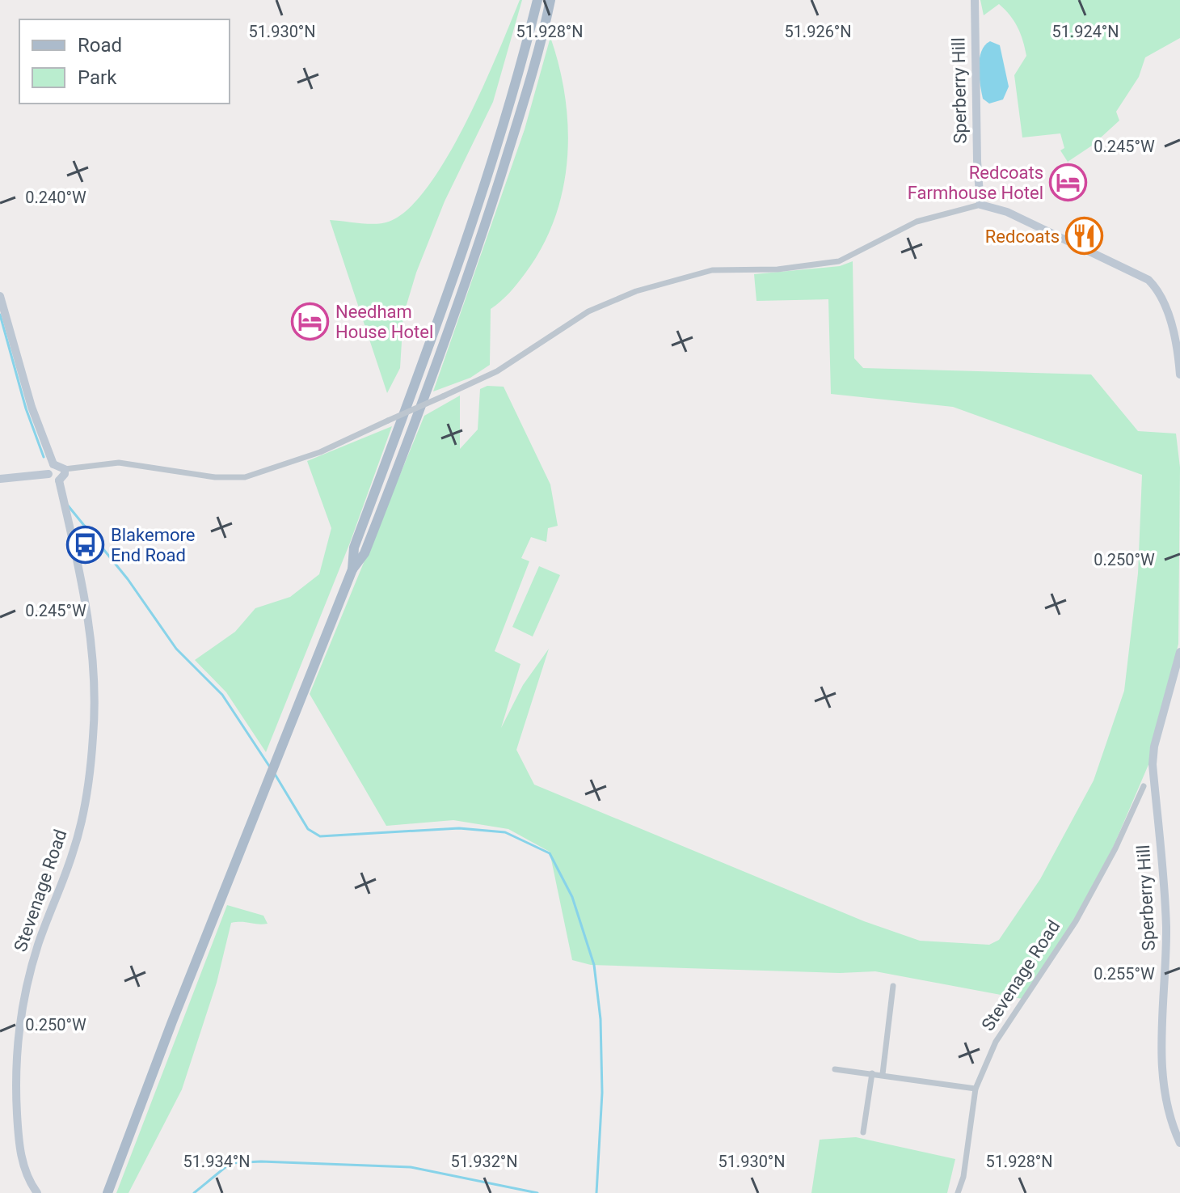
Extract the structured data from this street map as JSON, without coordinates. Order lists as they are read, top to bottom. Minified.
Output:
{"streets":{"street":["Sperberry Hill","Stevenage Road"]},"places":{"hotel":["Redcoats Farmhouse Hotel","Needham House Hotel"],"restaurant":["Redcoats"],"bus stop":["Blakemore End Road"]},"legend":["Road","Park"],"coordinates":["51.930°N","51.928°N","51.926°N","51.924°N","0.245°W","0.240°W","0.250°W","0.255°W","51.934°N","51.932°N"]}
